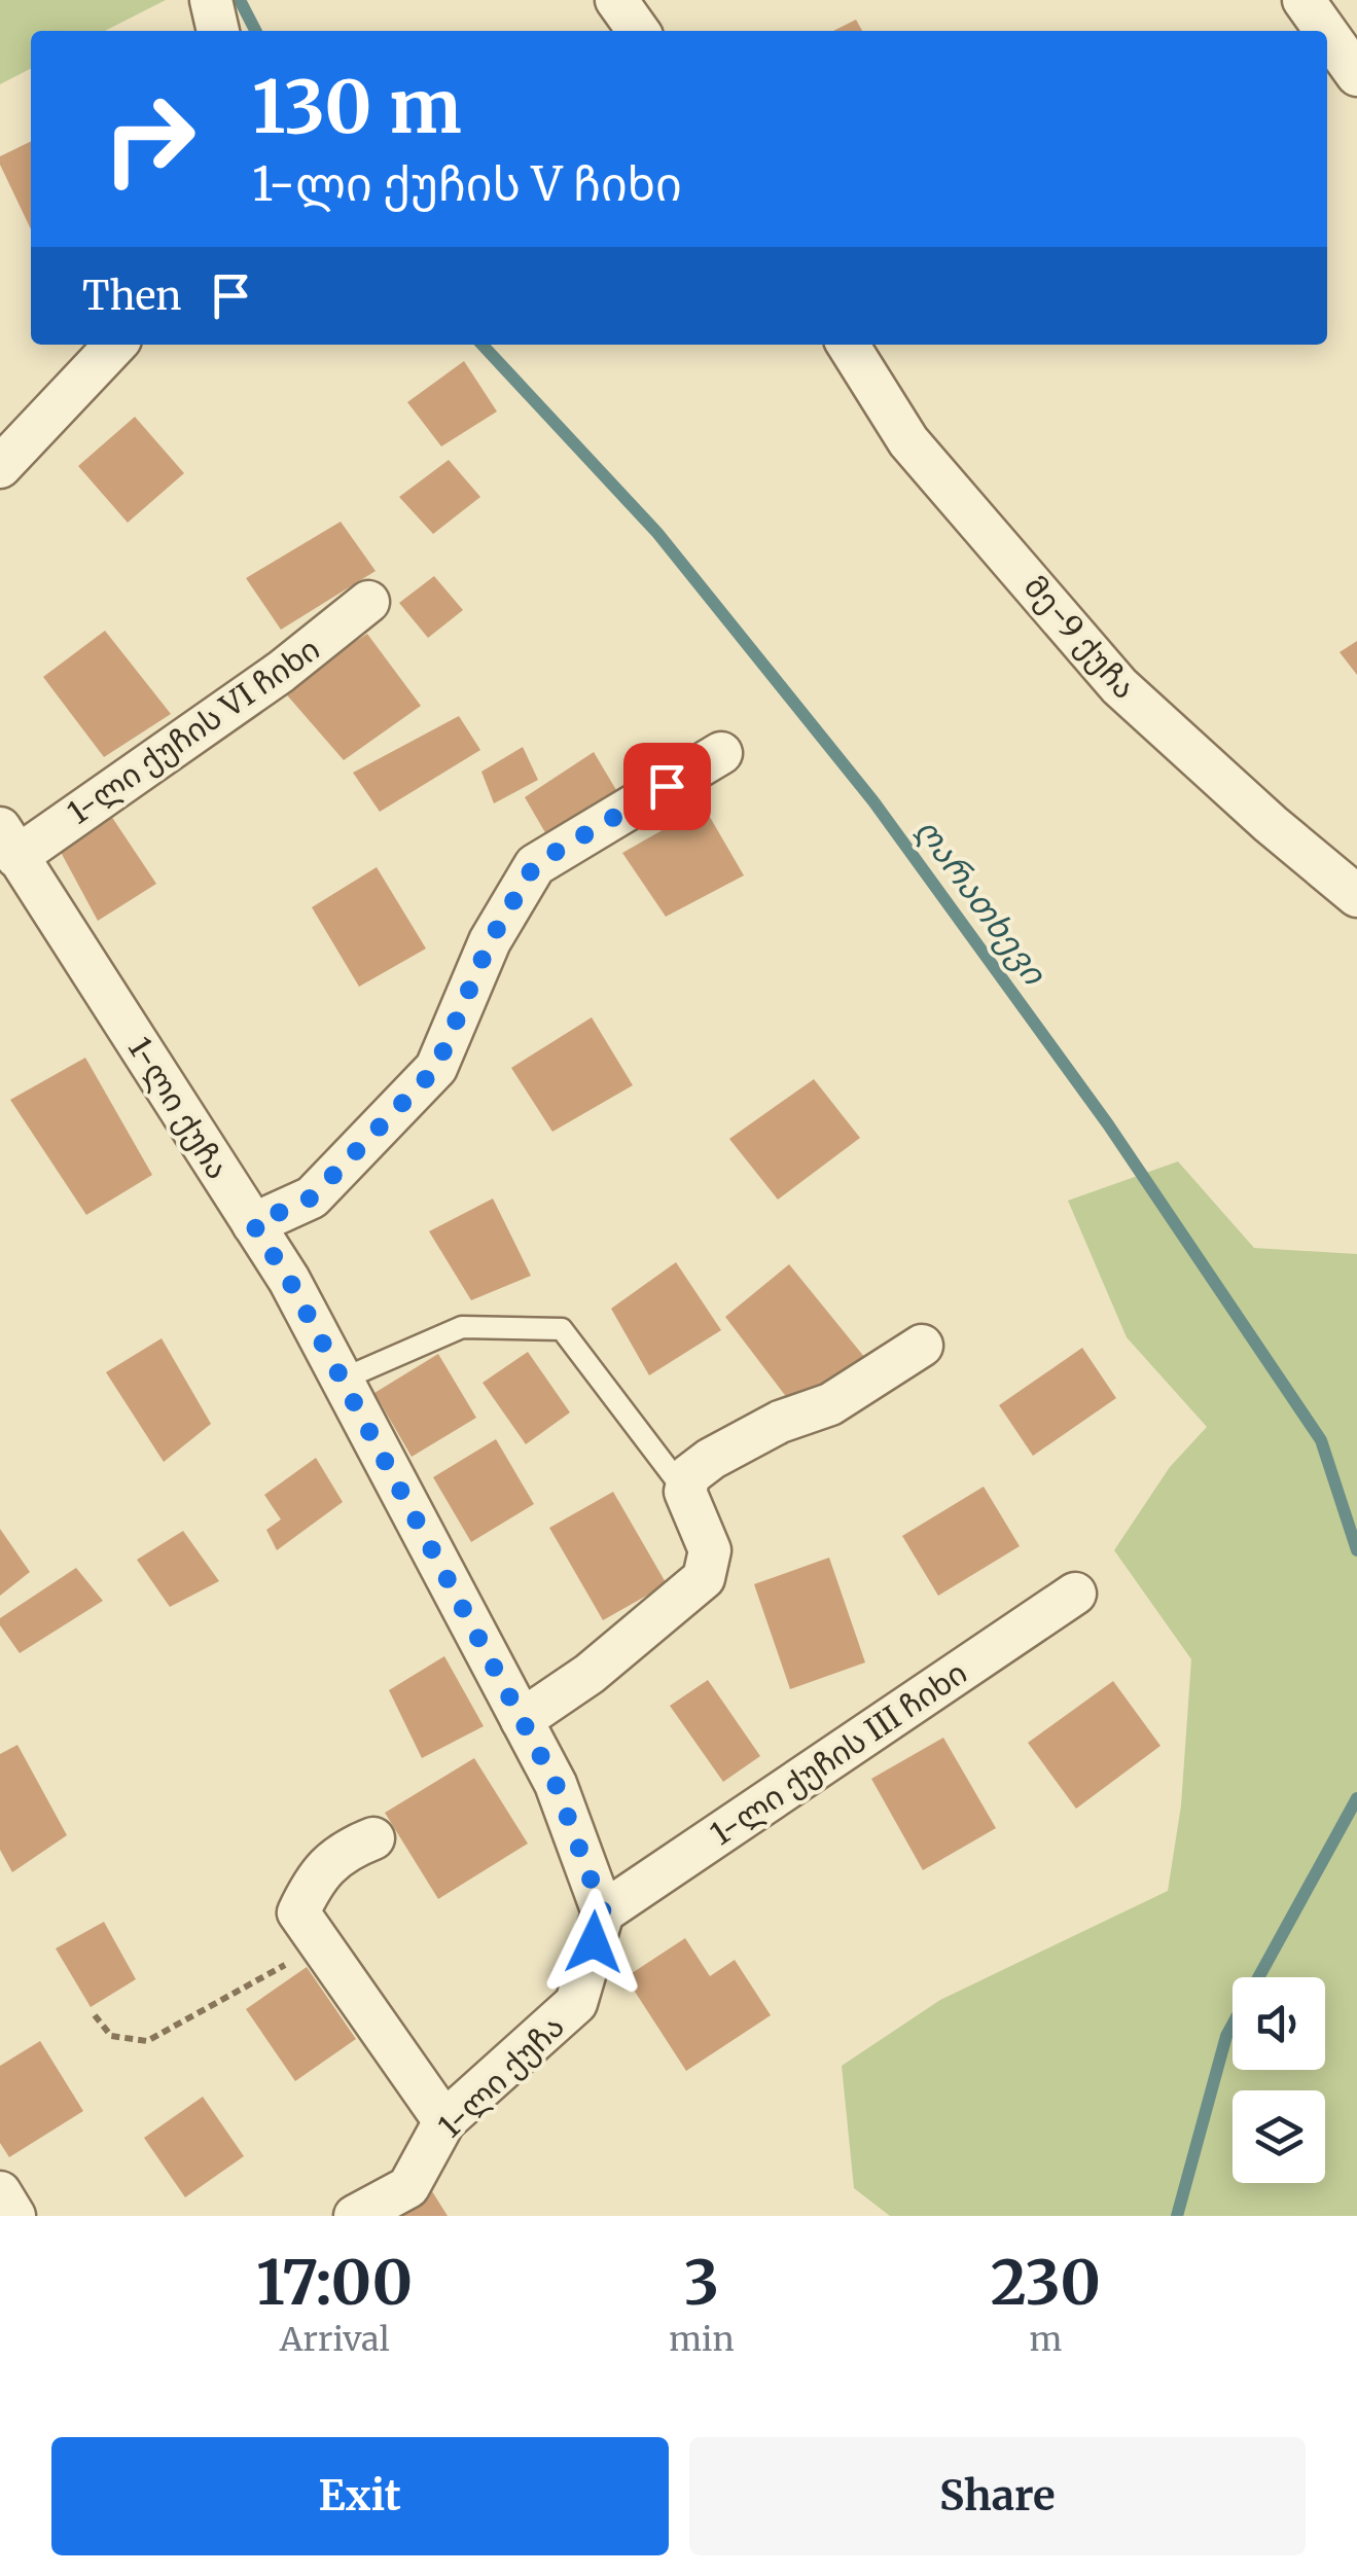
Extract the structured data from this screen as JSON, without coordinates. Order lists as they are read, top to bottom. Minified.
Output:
{"streets":{"street":["მე-9 ქუჩა","1-ლი ქუჩის VI ჩიხი","1-ლი ქუჩა","1-ლი ქუჩის III ჩიხი"]},"crossings":[["1-ლი ქუჩის VI ჩიხი","1-ლი ქუჩა"],["1-ლი ქუჩა","1-ლი ქუჩის III ჩიხი"]],"water":["ღარათხევი"],"page":{"turn":["130 m","1-ლი ქუჩის V ჩიხი"],"then":"Then","eta":["17:00","Arrival","3","min","230","m"],"buttons":["Exit","Share"]}}
